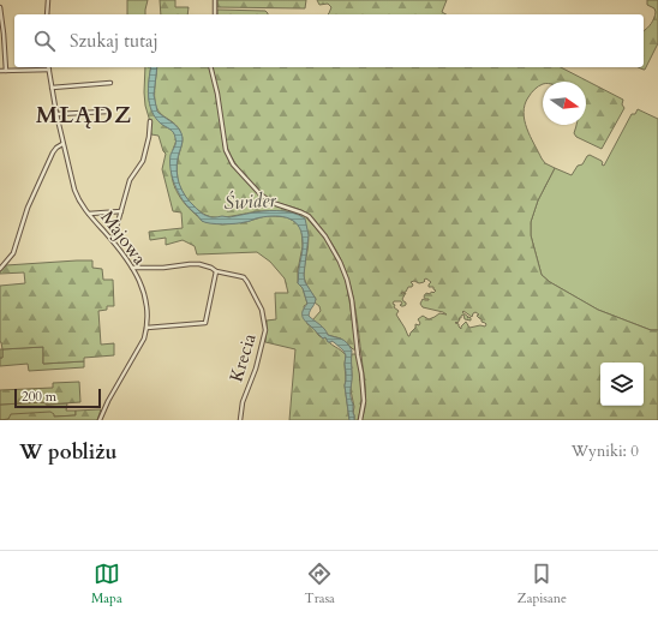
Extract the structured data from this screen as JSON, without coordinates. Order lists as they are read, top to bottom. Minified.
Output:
{"streets":{"street":["Majowa","Krecia"]},"crossings":[["Majowa","Krecia"]],"districts":["MLĄDZ"],"water":["Świder"],"scale_bar":"200 m","north":"right","page":{"search":"Szukaj tutaj","scale":"200 m","heading":["W pobliżu","Wyniki: 0"],"nav":["Mapa","Trasa","Zapisane"]}}
